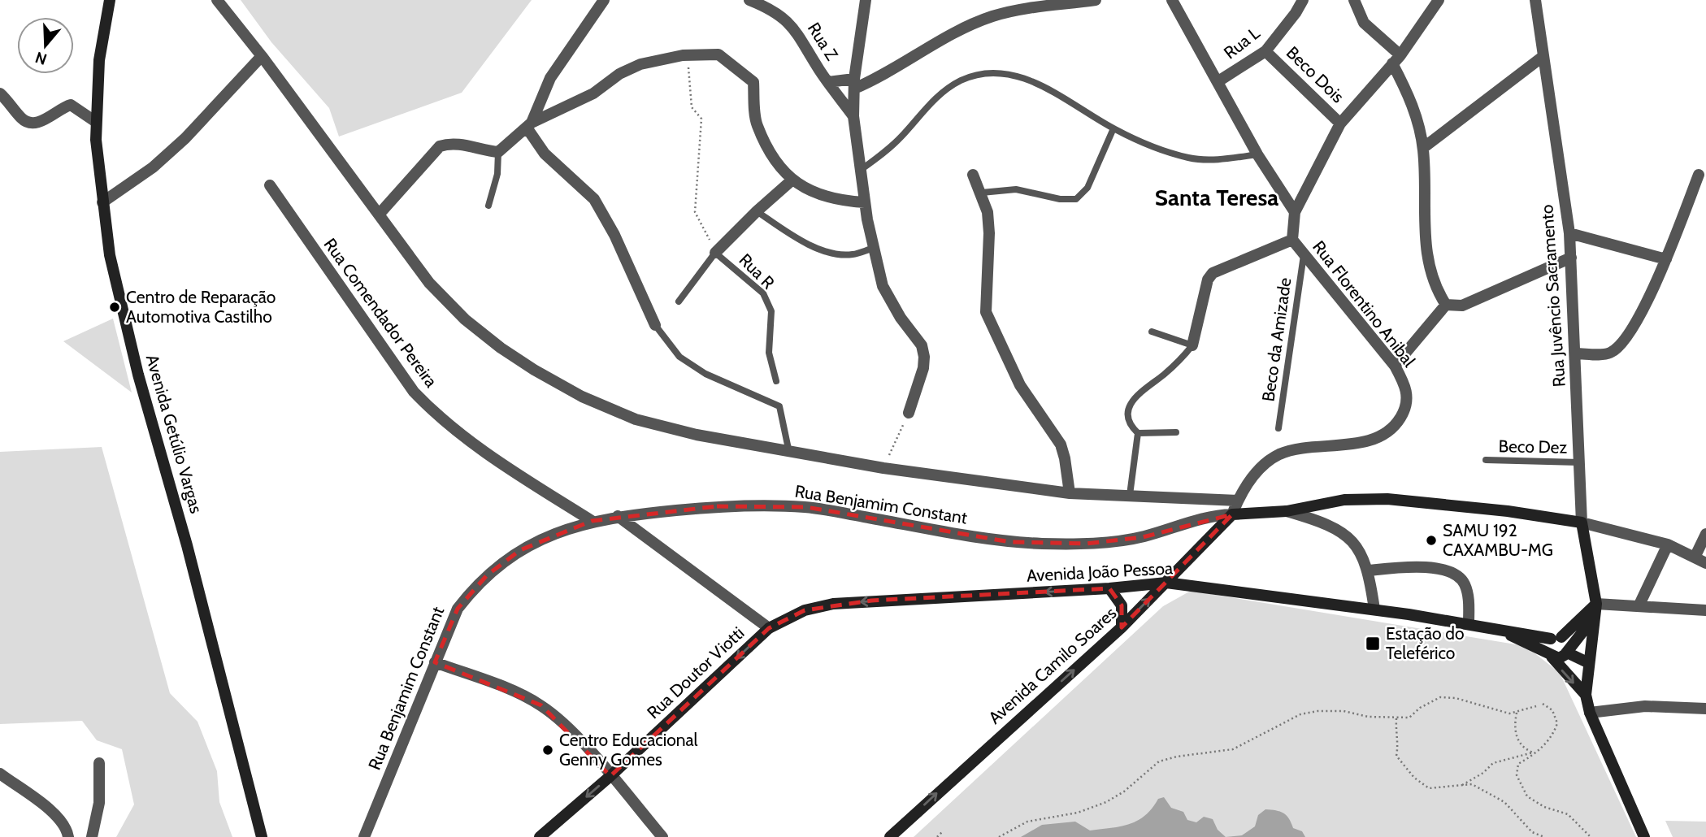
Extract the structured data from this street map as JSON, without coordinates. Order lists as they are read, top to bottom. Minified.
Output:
{"streets":{"street":["Rua Z","Rua L","Beco Dois","Rua Juvêncio Sacramento","Rua Florentino Anibal","Rua Comendador Pereira","Avenida Getúlio Vargas","Rua Benjamim Constant","Avenida João Pessoa","Avenida Camilo Soares","Rua Doutor Viotti"],"lane":["Rua R","Beco da Amizade","Beco Dez"]},"crossings":[["Rua L","Beco Dois"],["Rua Juvêncio Sacramento","Beco Dez"],["Rua Florentino Anibal","Beco da Amizade"],["Rua Florentino Anibal","Rua Benjamim Constant"],["Rua Florentino Anibal","Avenida Camilo Soares"],["Rua Comendador Pereira","Rua Benjamim Constant"],["Rua Benjamim Constant","Avenida Camilo Soares"],["Avenida João Pessoa","Avenida Camilo Soares"],["Avenida João Pessoa","Rua Doutor Viotti"]],"one_way":["Avenida João Pessoa","Avenida Camilo Soares","Rua Doutor Viotti"],"districts":["Santa Teresa"],"places":{"other":["Centro de Reparação Automotiva Castilho","SAMU 192 CAXAMBU-MG","Centro Educacional Genny Gomes"],"transit":["Estação do Teleférico"]},"north":"bottom"}
